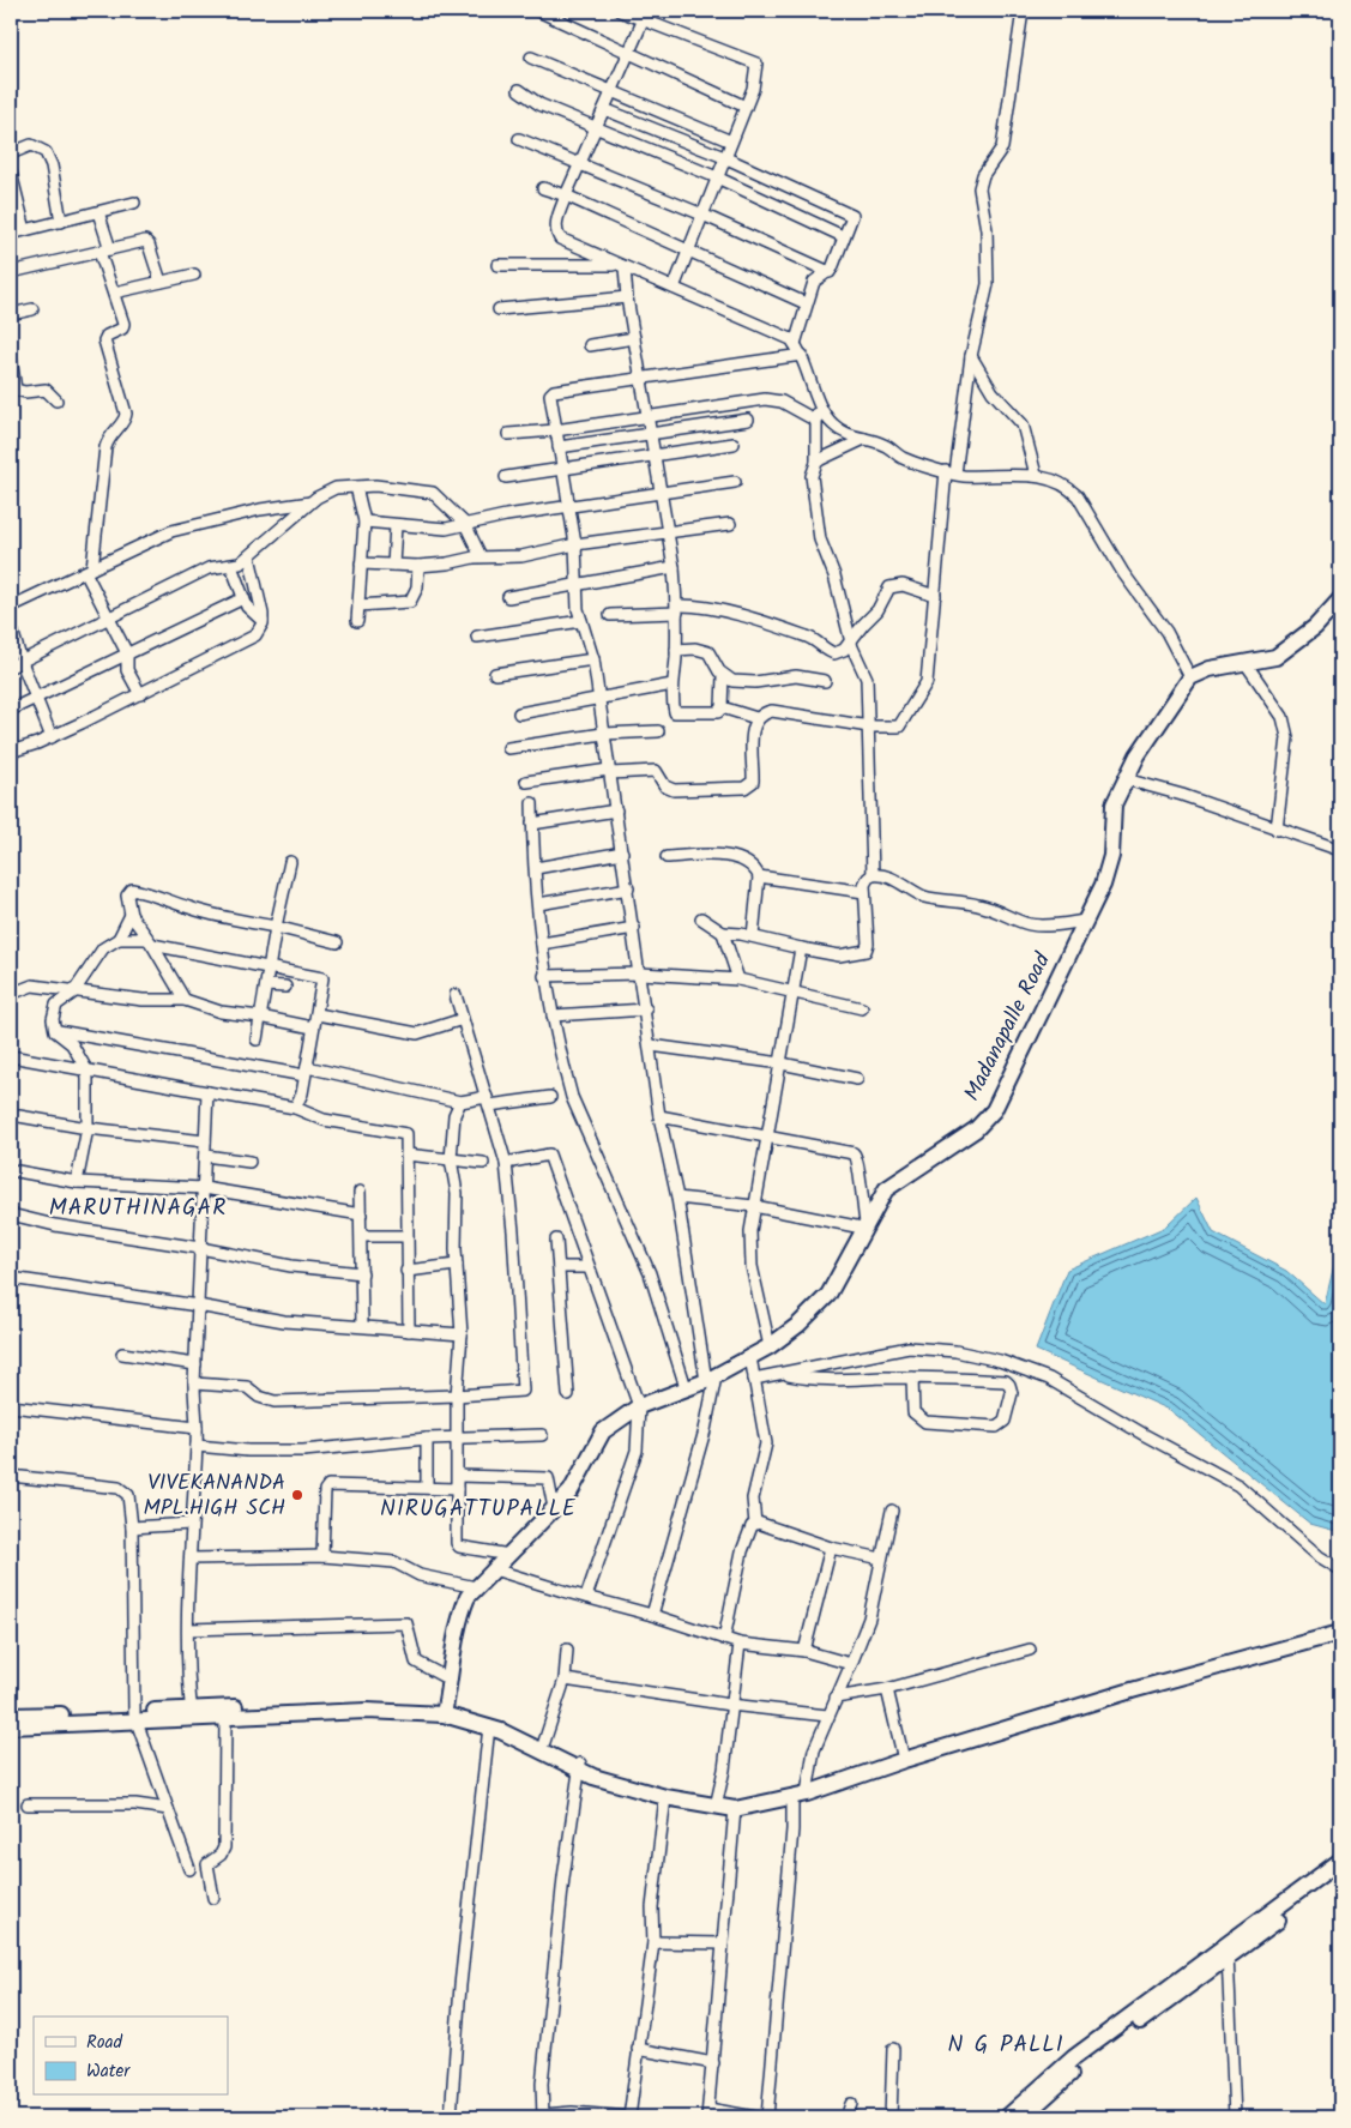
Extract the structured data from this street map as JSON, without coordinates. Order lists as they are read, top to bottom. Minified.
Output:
{"streets":{"main road":["Madanapalle Road"]},"districts":["MARUTHINAGAR","NIRUGATTUPALLE","N G PALLI"],"places":["VIVEKANANDA MPL.HIGH SCH"],"legend":["Road","Water"]}
